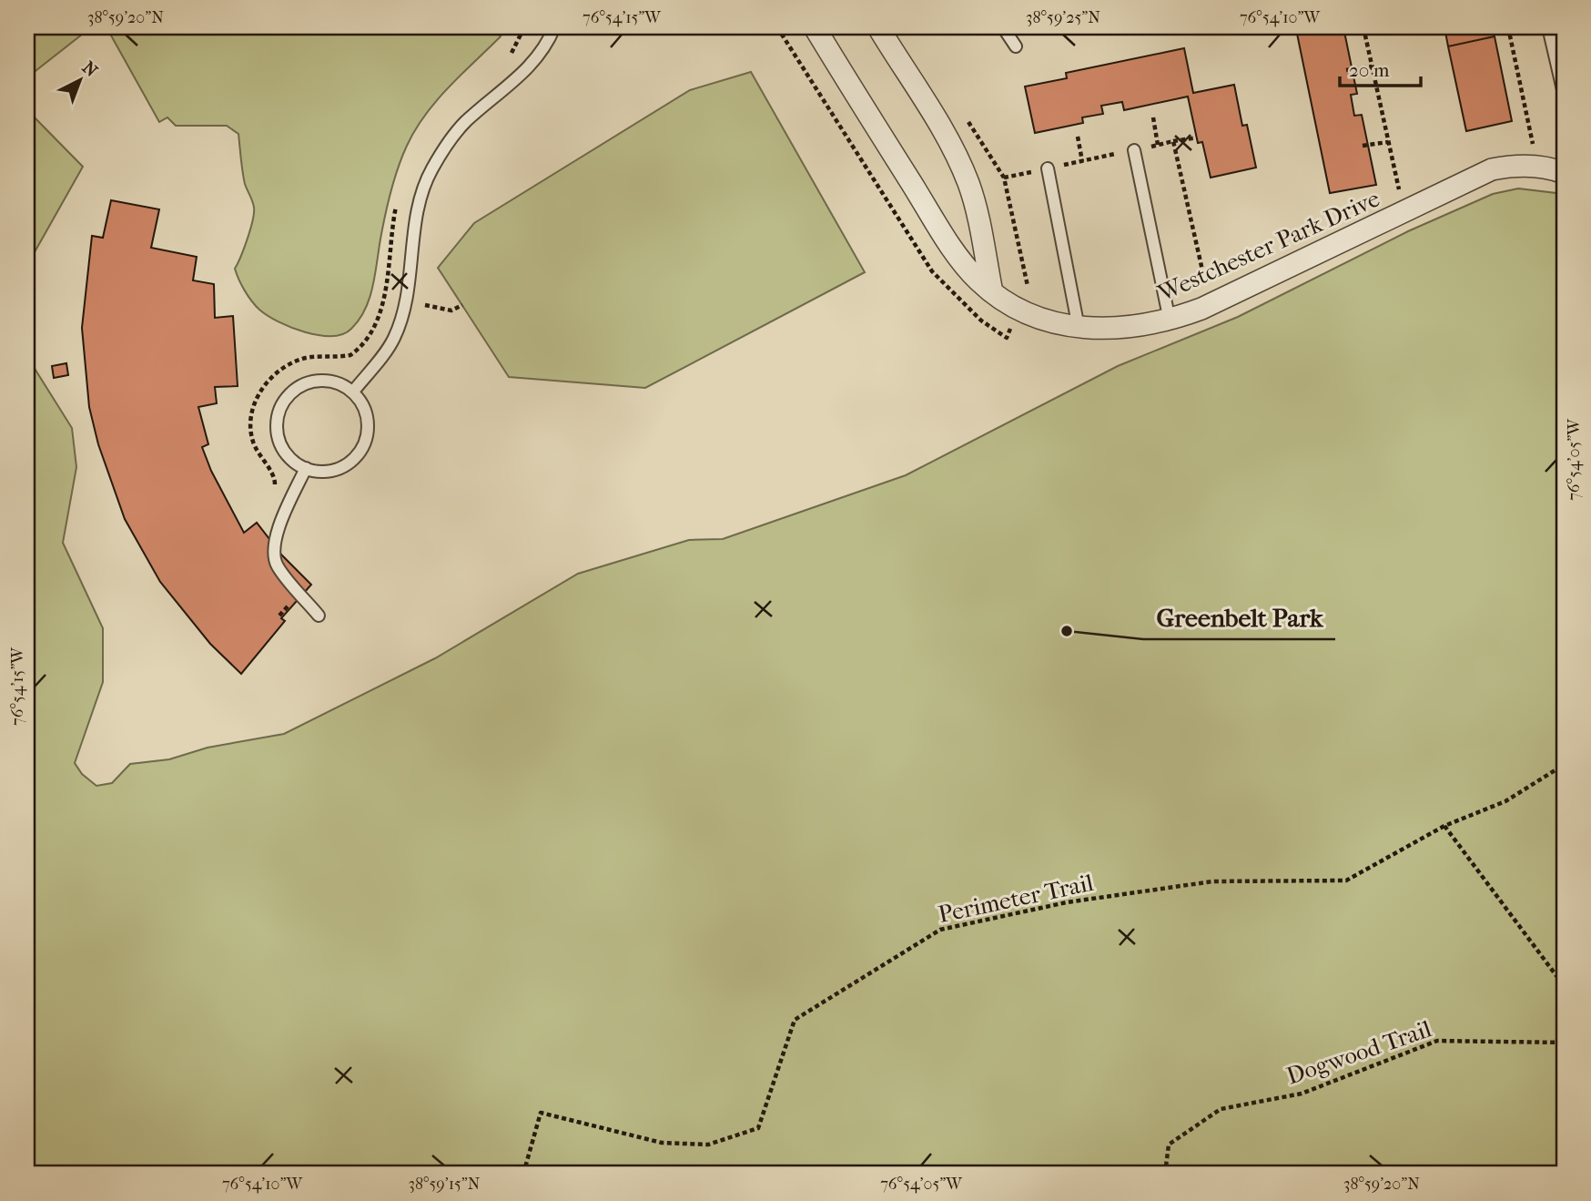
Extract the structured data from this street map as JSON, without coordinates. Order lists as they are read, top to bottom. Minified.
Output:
{"streets":{"street":["Westchester Park Drive"],"path":["Perimeter Trail","Dogwood Trail"]},"places":["Greenbelt Park"],"scale_bar":"20 m","north":"top right","coordinates":["38°59'20\"N","76°54'15\"W","38°59'25\"N","76°54'10\"W","76°54'05\"W","38°59'15\"N"]}
